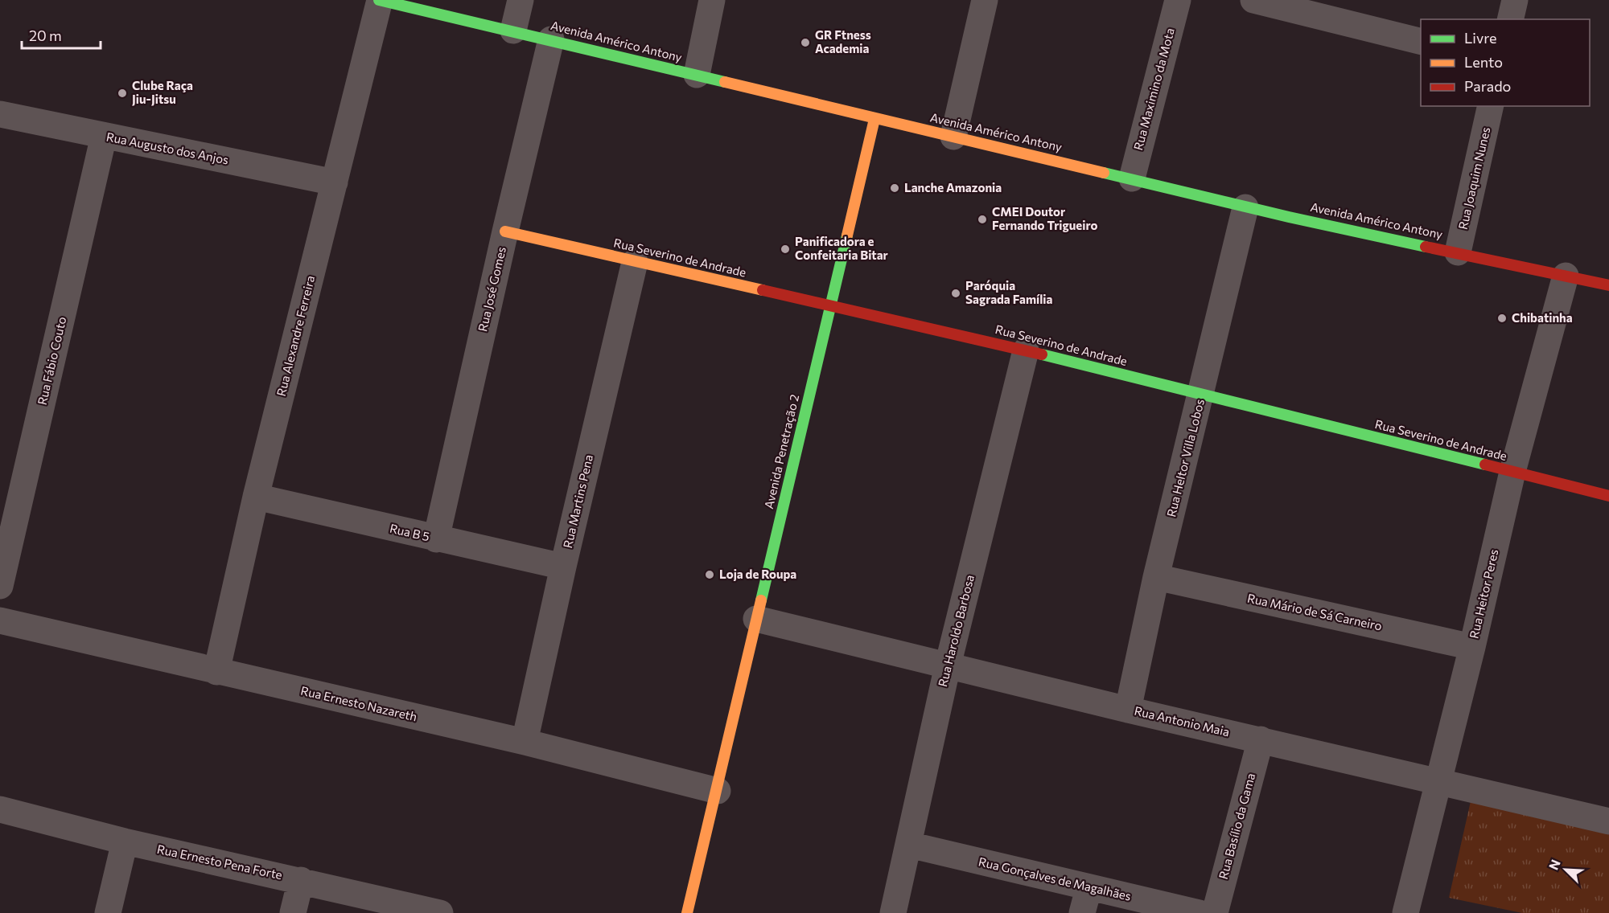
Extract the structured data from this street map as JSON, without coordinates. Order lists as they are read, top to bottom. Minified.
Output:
{"streets":{"street":["Avenida Américo Antony","Rua Maximino da Mota","Rua Augusto dos Anjos","Rua Joaquim Nunes","Rua Severino de Andrade","Rua José Gomes","Rua Alexandre Ferreira","Rua Fábio Couto","Avenida Penetração 2","Rua Heltor Villa Lobos","Rua Martins Pena","Rua B 5","Rua Heitor Peres","Rua Mário de Sá Carneiro","Rua Haroldo Barbosa","Rua Ernesto Nazareth","Rua Antonio Maia","Rua Basílio da Gama","Rua Ernesto Pena Forte","Rua Gonçalves de Magalhães"]},"crossings":[["Avenida Américo Antony","Rua Maximino da Mota"],["Avenida Américo Antony","Rua Joaquim Nunes"],["Avenida Américo Antony","Rua José Gomes"],["Avenida Américo Antony","Rua Alexandre Ferreira"],["Avenida Américo Antony","Avenida Penetração 2"],["Avenida Américo Antony","Rua Heltor Villa Lobos"],["Avenida Américo Antony","Rua Heitor Peres"],["Rua Augusto dos Anjos","Rua Alexandre Ferreira"],["Rua Augusto dos Anjos","Rua Fábio Couto"],["Rua Severino de Andrade","Rua José Gomes"],["Rua Severino de Andrade","Avenida Penetração 2"],["Rua Severino de Andrade","Rua Heltor Villa Lobos"],["Rua Severino de Andrade","Rua Martins Pena"],["Rua Severino de Andrade","Rua Heitor Peres"],["Rua Severino de Andrade","Rua Haroldo Barbosa"],["Rua José Gomes","Rua B 5"],["Rua Alexandre Ferreira","Rua B 5"],["Rua Alexandre Ferreira","Rua Ernesto Nazareth"],["Avenida Penetração 2","Rua Ernesto Nazareth"],["Avenida Penetração 2","Rua Antonio Maia"],["Rua Heltor Villa Lobos","Rua Mário de Sá Carneiro"],["Rua Heltor Villa Lobos","Rua Antonio Maia"],["Rua Martins Pena","Rua B 5"],["Rua Martins Pena","Rua Ernesto Nazareth"],["Rua Heitor Peres","Rua Mário de Sá Carneiro"],["Rua Heitor Peres","Rua Antonio Maia"],["Rua Haroldo Barbosa","Rua Antonio Maia"],["Rua Haroldo Barbosa","Rua Gonçalves de Magalhães"],["Rua Antonio Maia","Rua Basílio da Gama"]],"places":["GR Ftness Academia","Clube Raça Jiu-Jitsu","Lanche Amazonia","CMEI Doutor Fernando Trigueiro","Panificadora e Confeitaria Bitar","Paróquia Sagrada Família","Chibatinha","Loja de Roupa"],"legend":["Livre","Lento","Parado"],"scale_bar":"20 m","north":"top left"}
